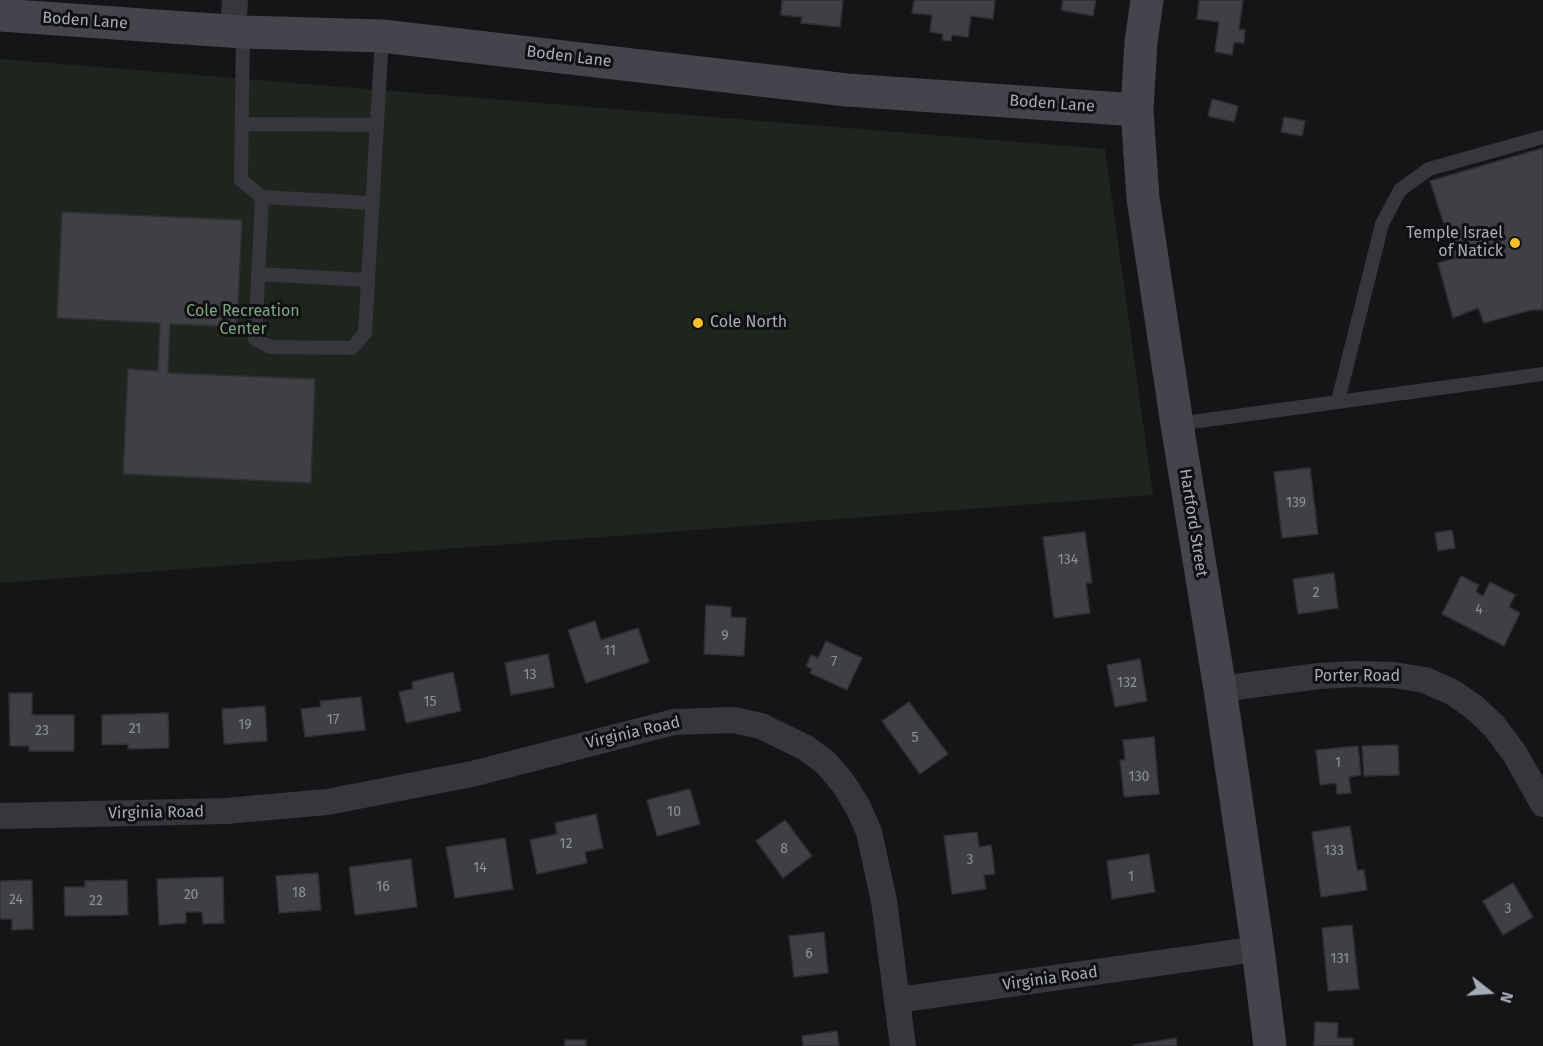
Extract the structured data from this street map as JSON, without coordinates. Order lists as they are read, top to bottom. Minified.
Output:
{"streets":{"street":["Boden Lane","Hartford Street","Porter Road","Virginia Road"]},"crossings":[["Boden Lane","Hartford Street"],["Hartford Street","Porter Road"],["Hartford Street","Virginia Road"]],"parks":["Cole Recreation Center"],"places":["Temple Israel of Natick","Cole North"],"house_numbers":["139","134","2","4","9","11","7","13","132","15","17","19","21","23","5","1","130","10","12","8","133","3","14","1","16","18","20","24","22","3","6","131"],"north":"right"}
